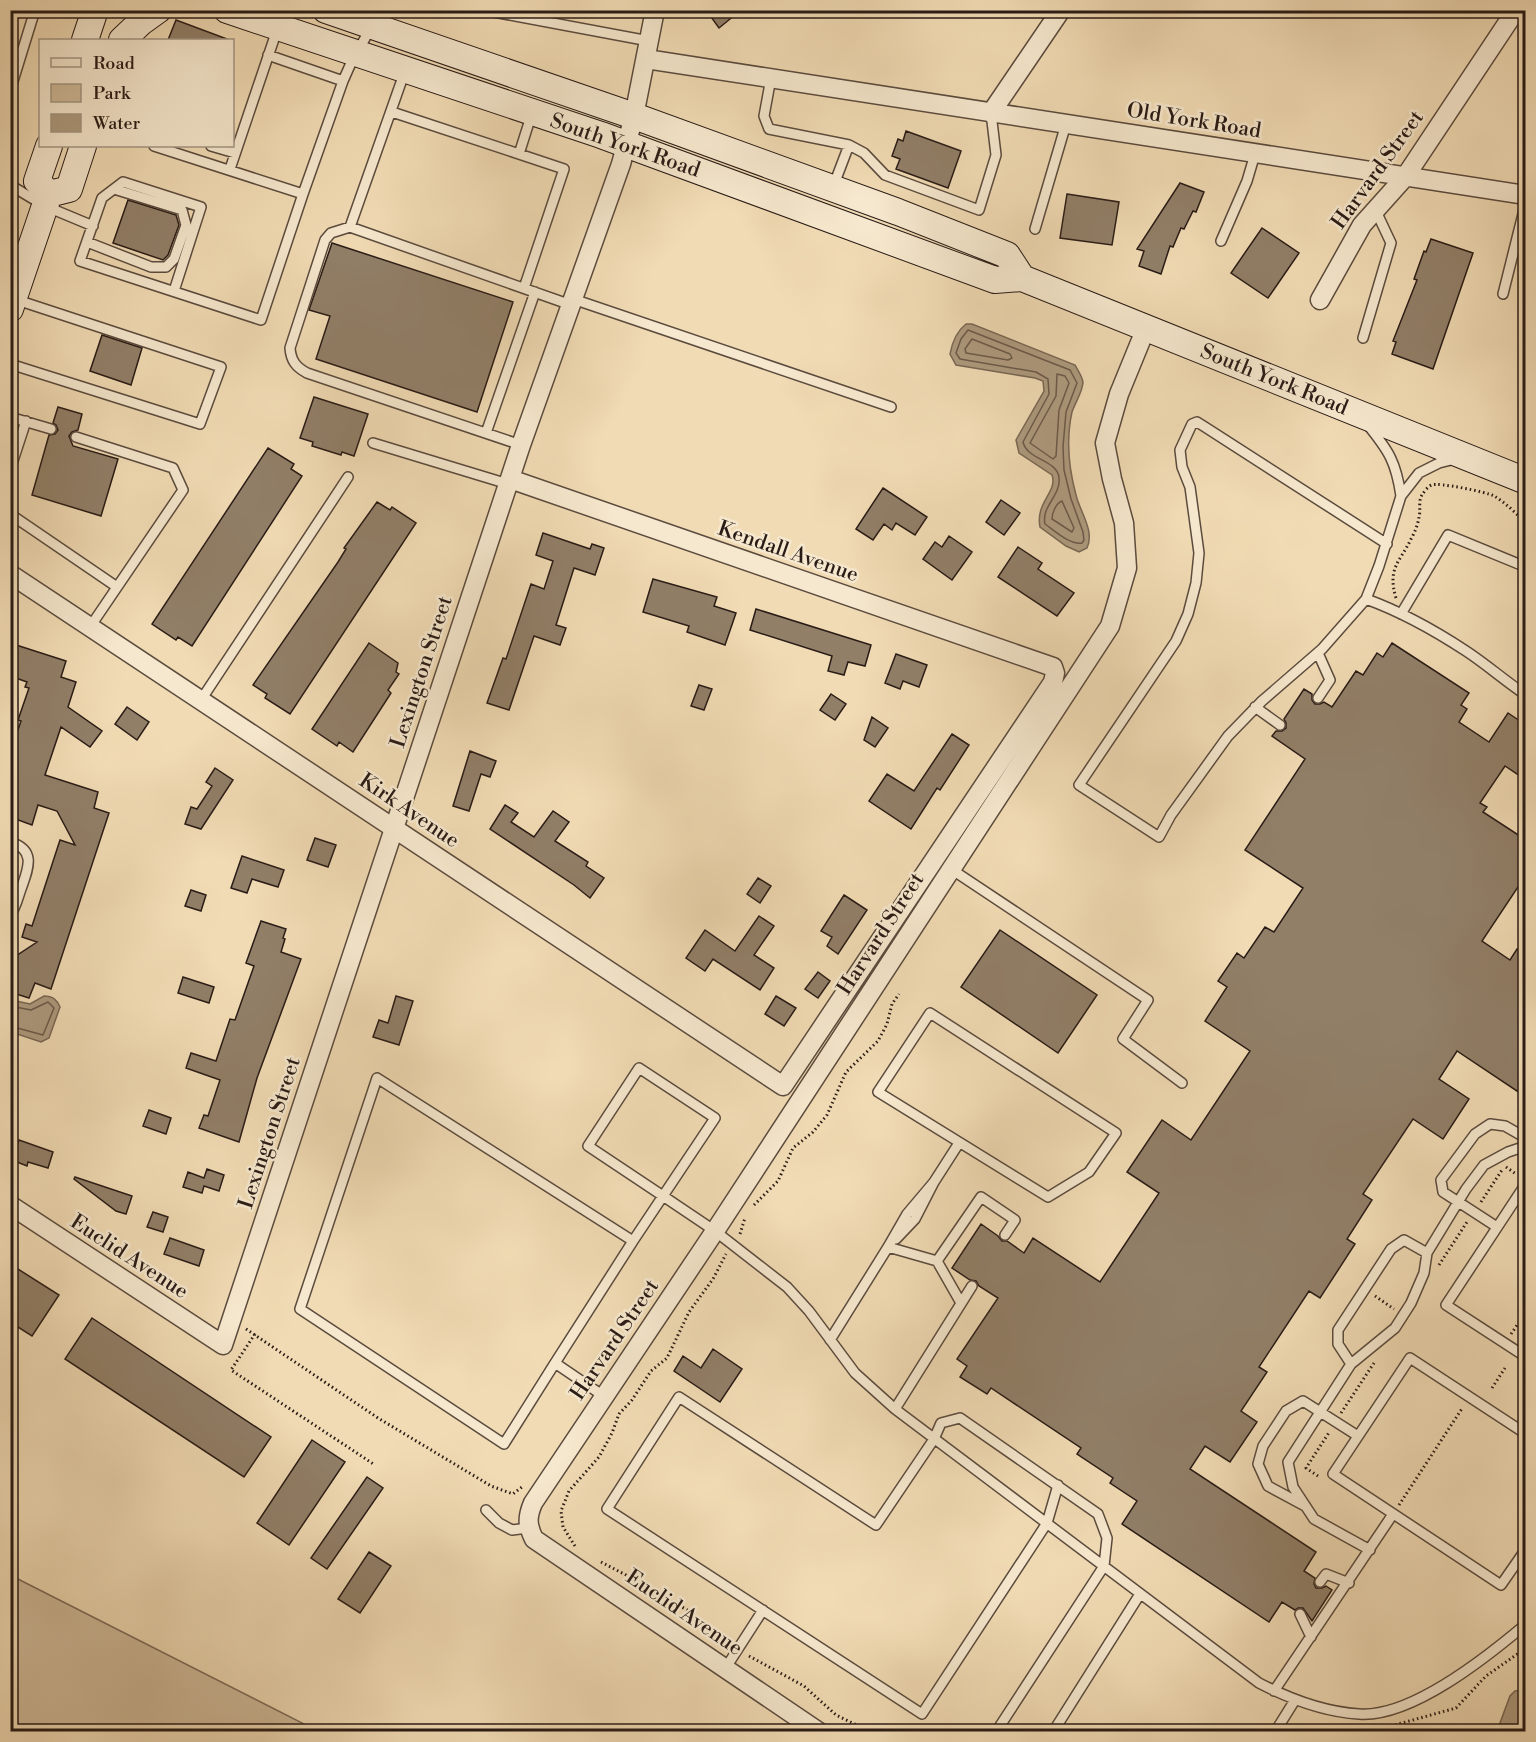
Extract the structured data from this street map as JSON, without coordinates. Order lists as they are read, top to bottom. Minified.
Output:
{"streets":{"main road":["South York Road"],"street":["Old York Road","Harvard Street","Kendall Avenue","Lexington Street","Kirk Avenue","Euclid Avenue"]},"crossings":[["Old York Road","Harvard Street"],["South York Road","Harvard Street"],["South York Road","Lexington Street"],["Harvard Street","Kendall Avenue"],["Harvard Street","Kirk Avenue"],["Harvard Street","Euclid Avenue"],["Kendall Avenue","Lexington Street"],["Lexington Street","Kirk Avenue"],["Lexington Street","Euclid Avenue"]],"legend":["Road","Park","Water"]}
